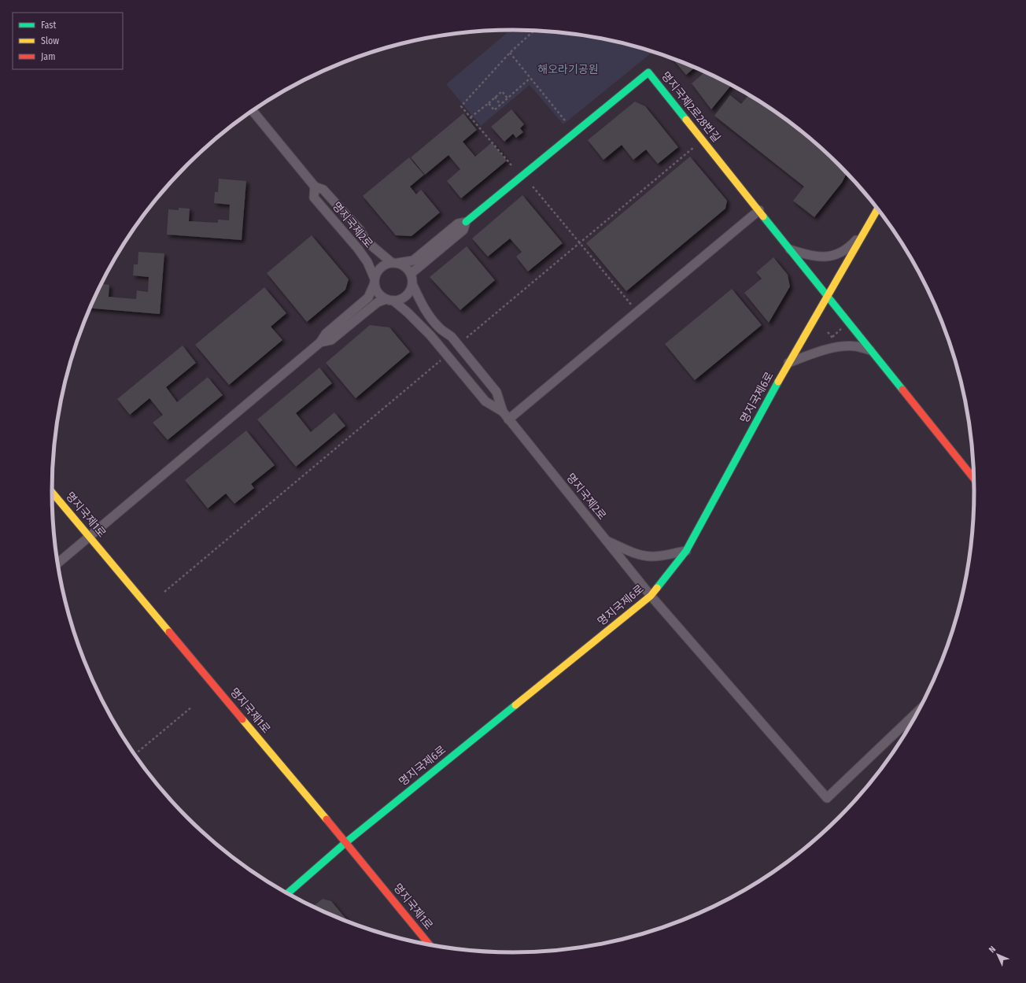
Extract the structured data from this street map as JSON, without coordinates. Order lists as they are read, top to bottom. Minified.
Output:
{"streets":{"street":["명지국제2로28번길","명지국제2로","명지국제6로","명지국제1로"]},"crossings":[["명지국제2로28번길","명지국제2로"],["명지국제2로28번길","명지국제6로"],["명지국제2로","명지국제6로"],["명지국제6로","명지국제1로"]],"parks":["해오라기공원"],"legend":["Fast","Slow","Jam"],"north":"top left"}
